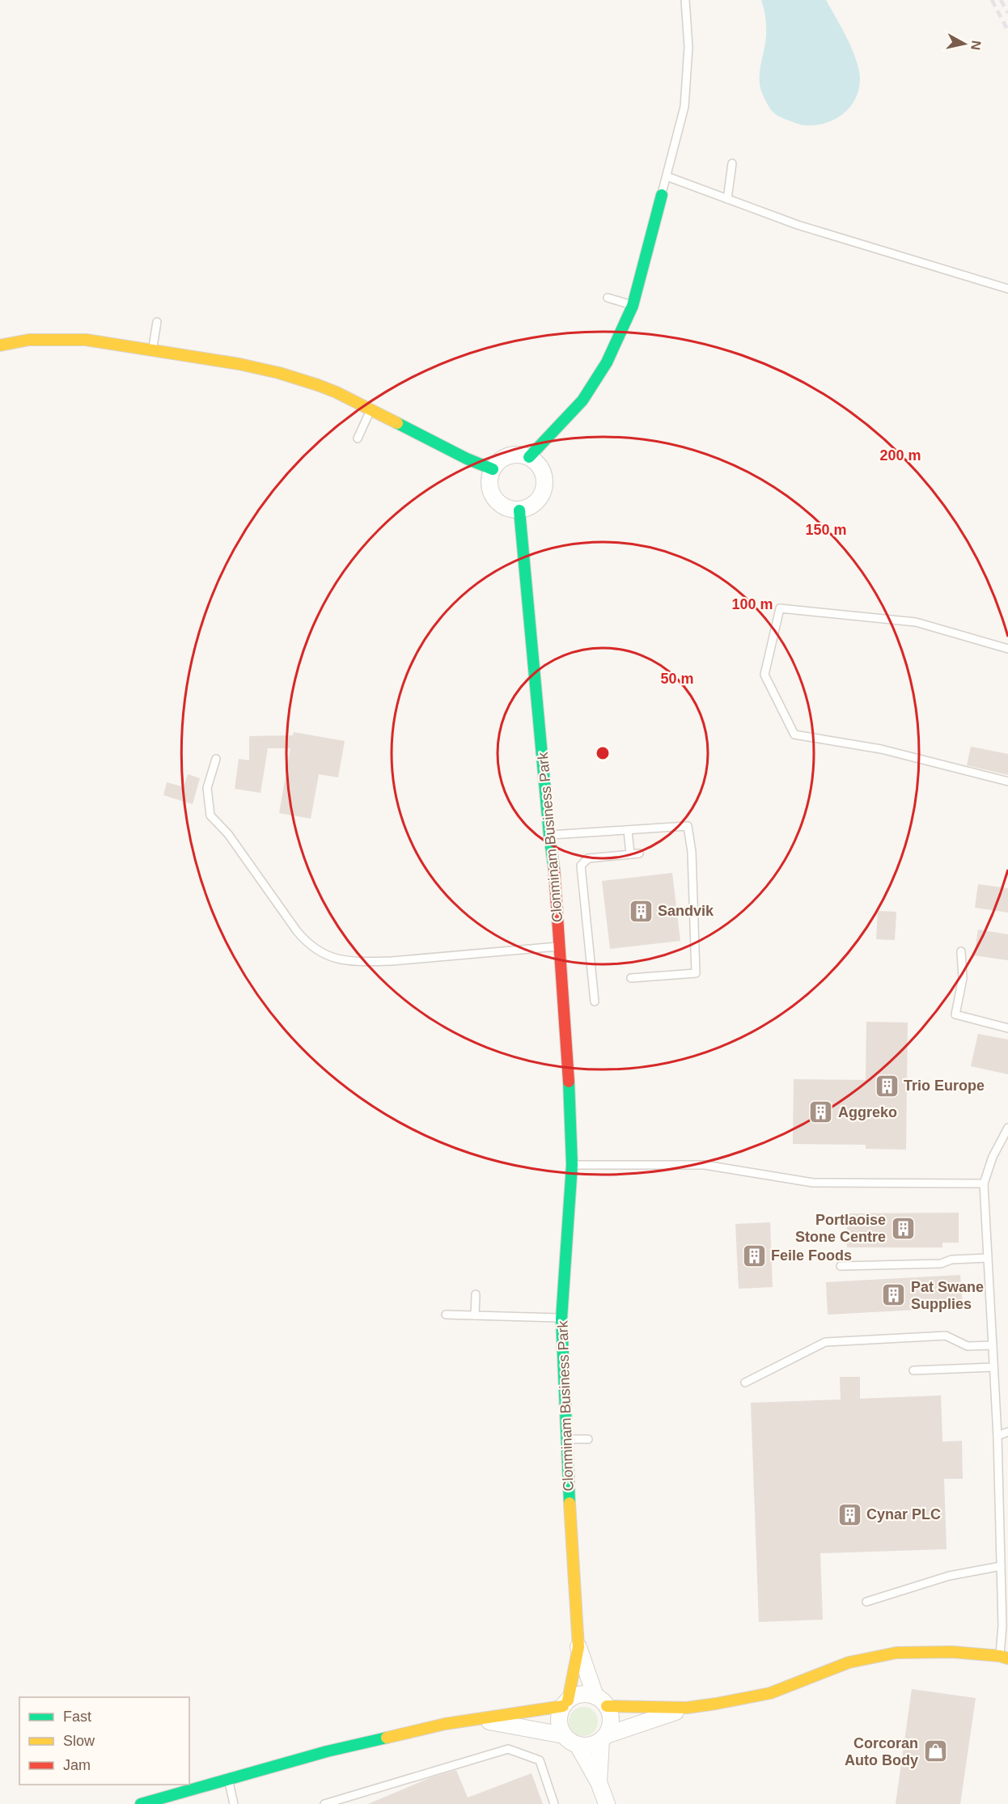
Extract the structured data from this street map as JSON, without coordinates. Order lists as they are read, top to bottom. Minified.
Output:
{"streets":{"street":["Clonminam Business Park"]},"places":{"building":["Sandvik","Trio Europe","Aggreko","Portlaoise Stone Centre","Feile Foods","Pat Swane Supplies","Cynar PLC"],"shop":["Corcoran Auto Body"]},"legend":["Fast","Slow","Jam"],"north":"right","rings":["200 m","150 m","100 m","50 m"]}
